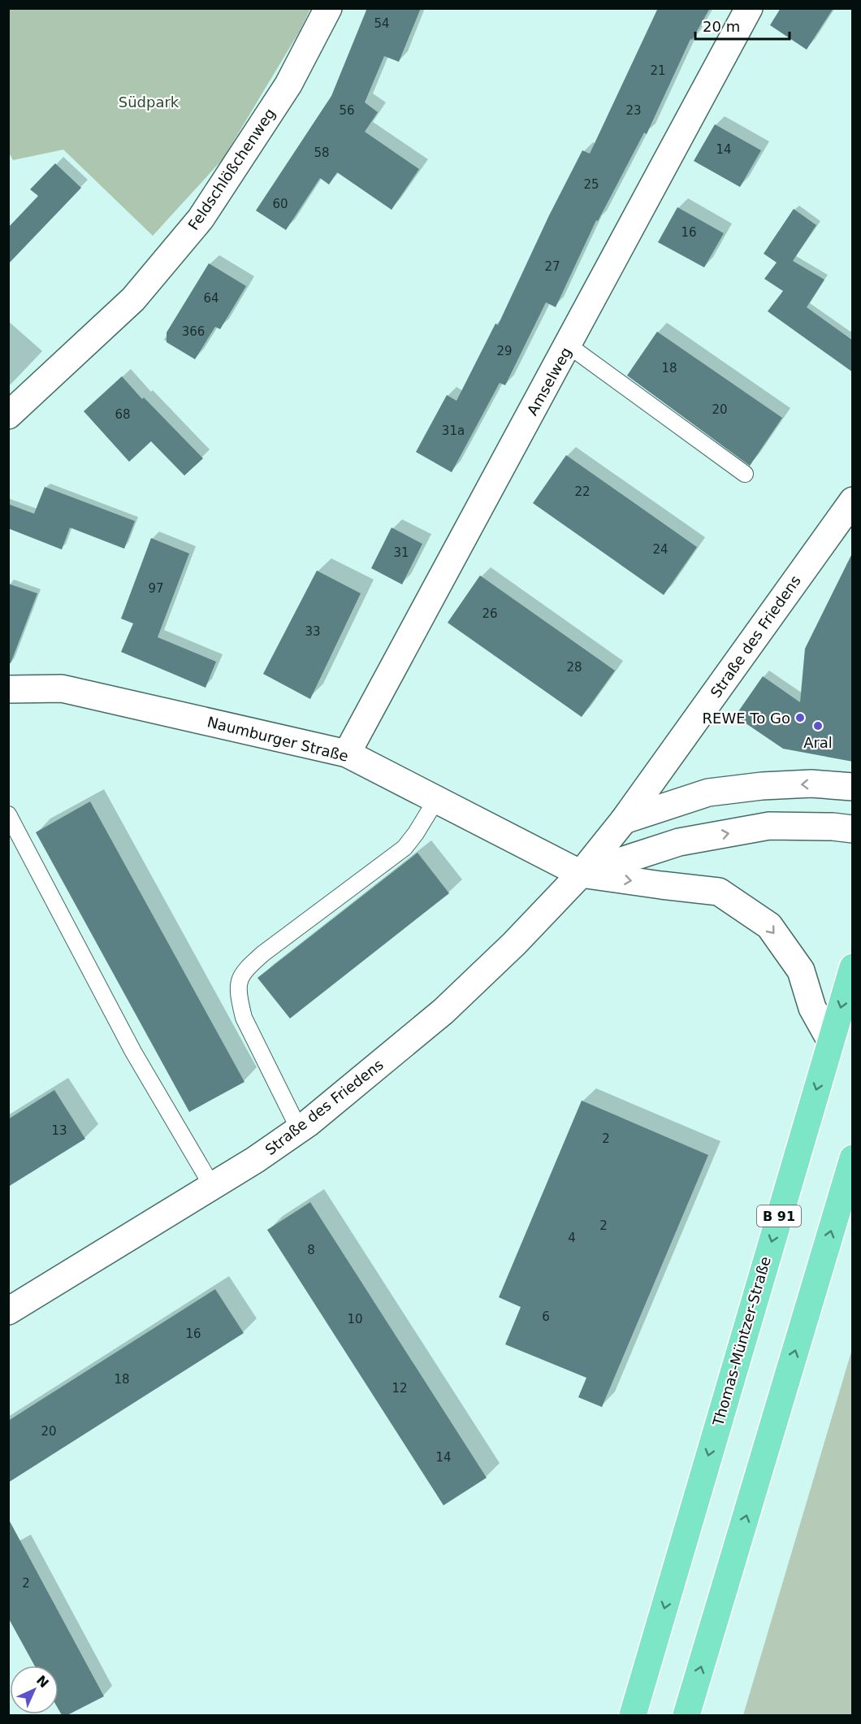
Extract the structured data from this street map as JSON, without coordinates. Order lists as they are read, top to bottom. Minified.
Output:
{"streets":{"main road":["B 91","Thomas-Müntzer-Straße"],"street":["Feldschlößchenweg","Amselweg","Straße des Friedens","Naumburger Straße"]},"crossings":[["Amselweg","Naumburger Straße"],["Straße des Friedens","Naumburger Straße"]],"parks":["Südpark"],"places":["REWE To Go","Aral"],"house_numbers":["54","21","56","23","14","58","25","60","16","27","64","366","29","18","20","68","31a","22","24","31","97","26","33","28","13","2","2","4","8","6","10","16","18","12","20","14","2"],"scale_bar":"20 m","north":"top right"}
